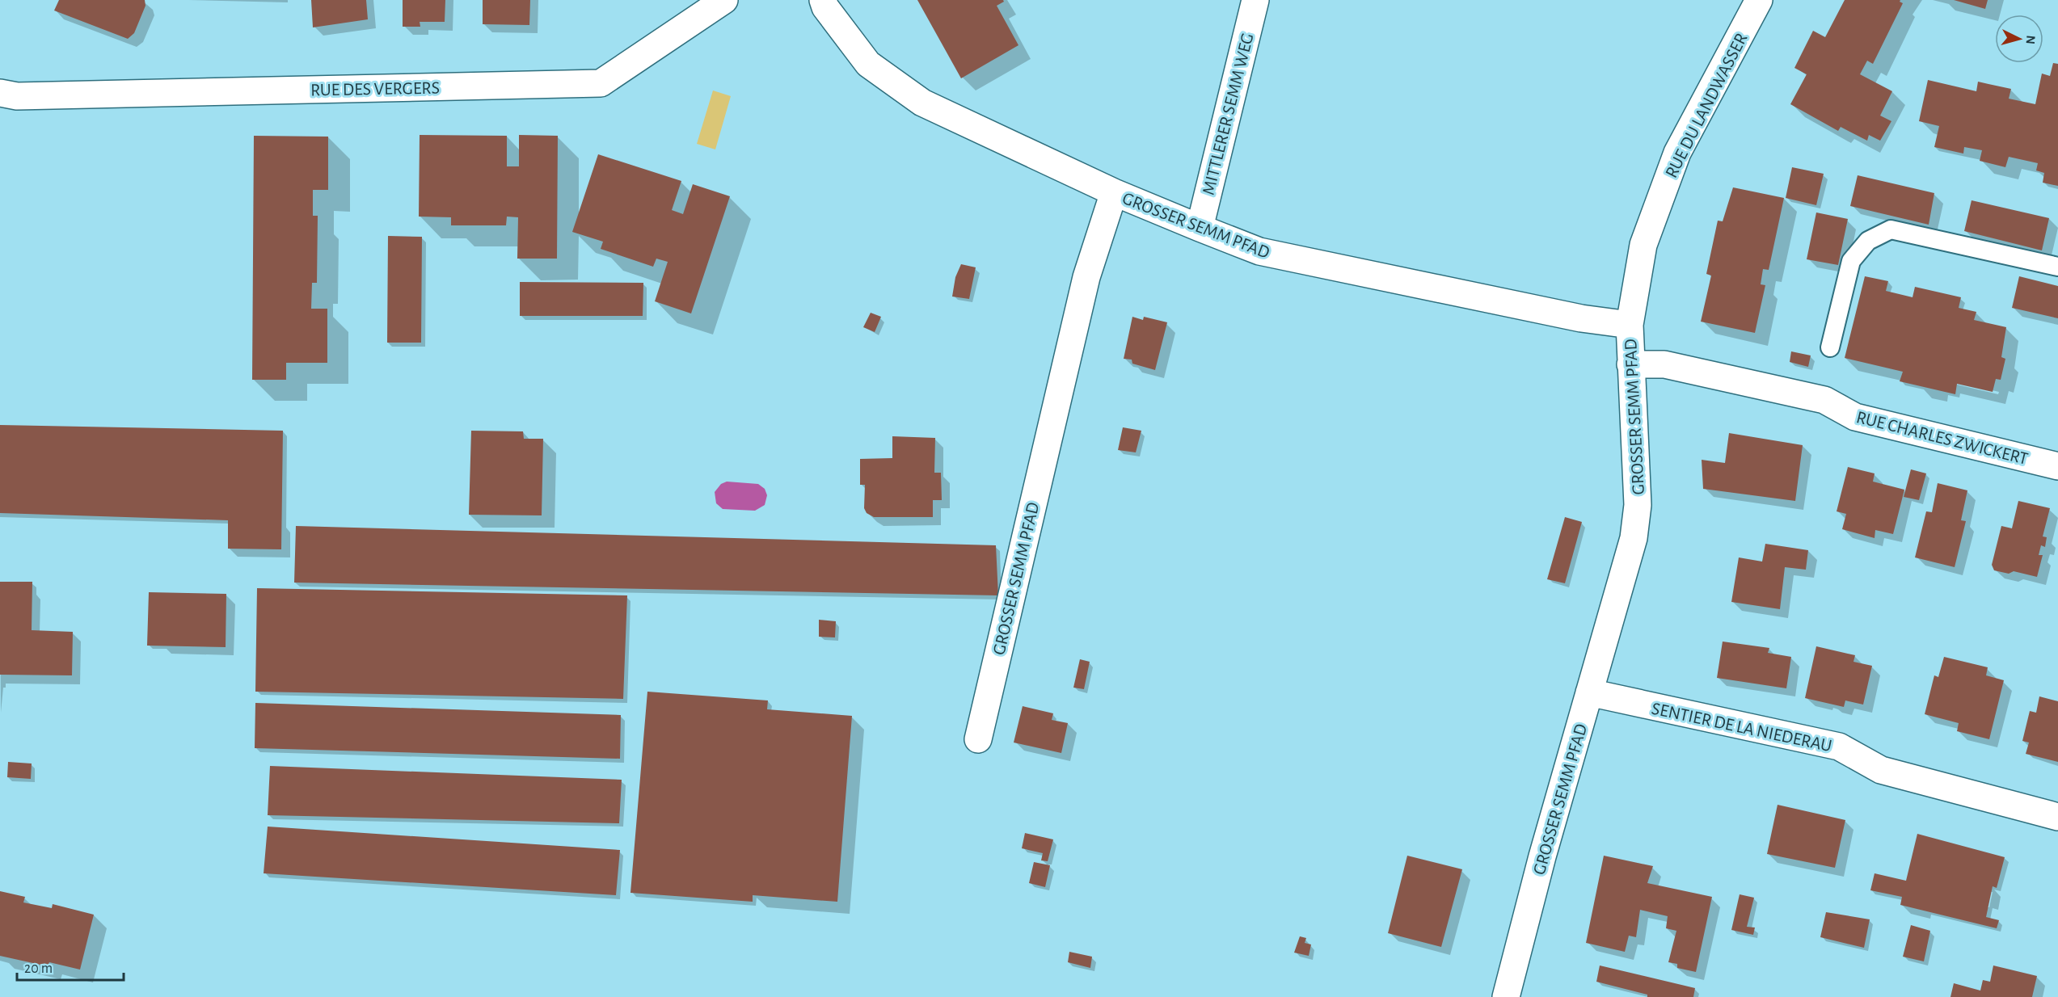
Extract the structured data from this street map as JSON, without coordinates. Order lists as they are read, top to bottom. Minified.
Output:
{"streets":{"street":["RUE DES VERGERS","RUE DU LANDWASSER","MITTLERER SEMM WEG","GROSSER SEMM PFAD","RUE CHARLES ZWICKERT","SENTIER DE LA NIEDERAU"]},"crossings":[["RUE DU LANDWASSER","GROSSER SEMM PFAD"],["MITTLERER SEMM WEG","GROSSER SEMM PFAD"],["GROSSER SEMM PFAD","RUE CHARLES ZWICKERT"],["GROSSER SEMM PFAD","SENTIER DE LA NIEDERAU"]],"scale_bar":"20 m","north":"right"}
